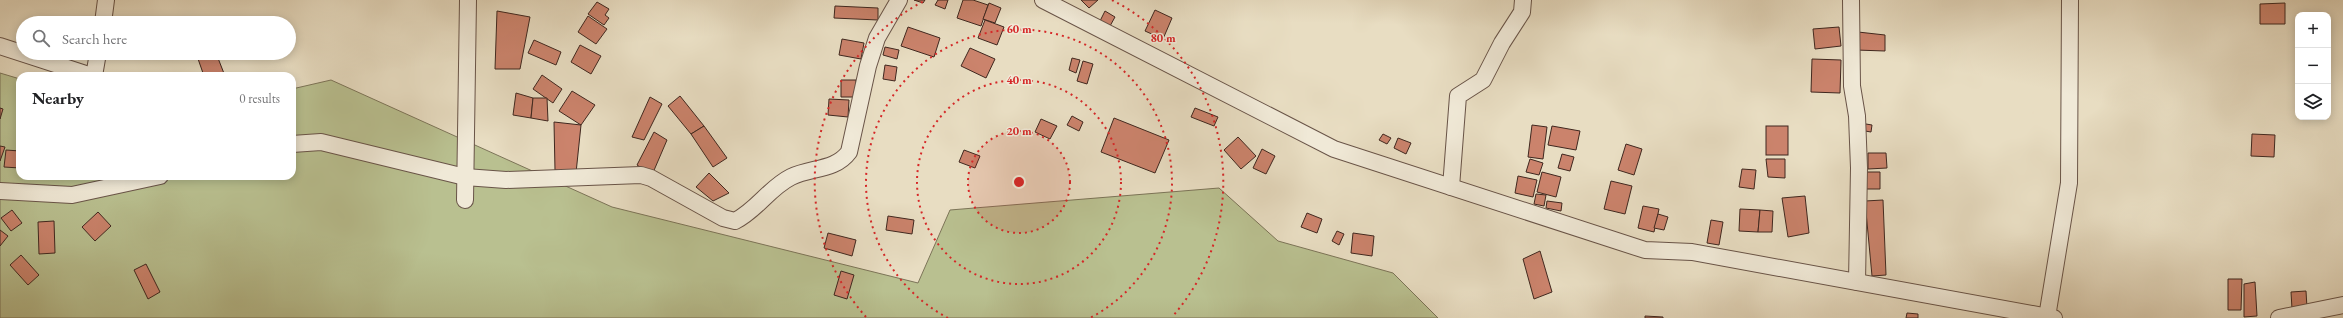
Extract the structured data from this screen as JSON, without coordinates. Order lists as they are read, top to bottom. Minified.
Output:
{"page":{"map_buttons":["+","−"],"search":"Search here","heading":["Nearby","0 results"]},"rings":["60 m","80 m","40 m","20 m"]}
